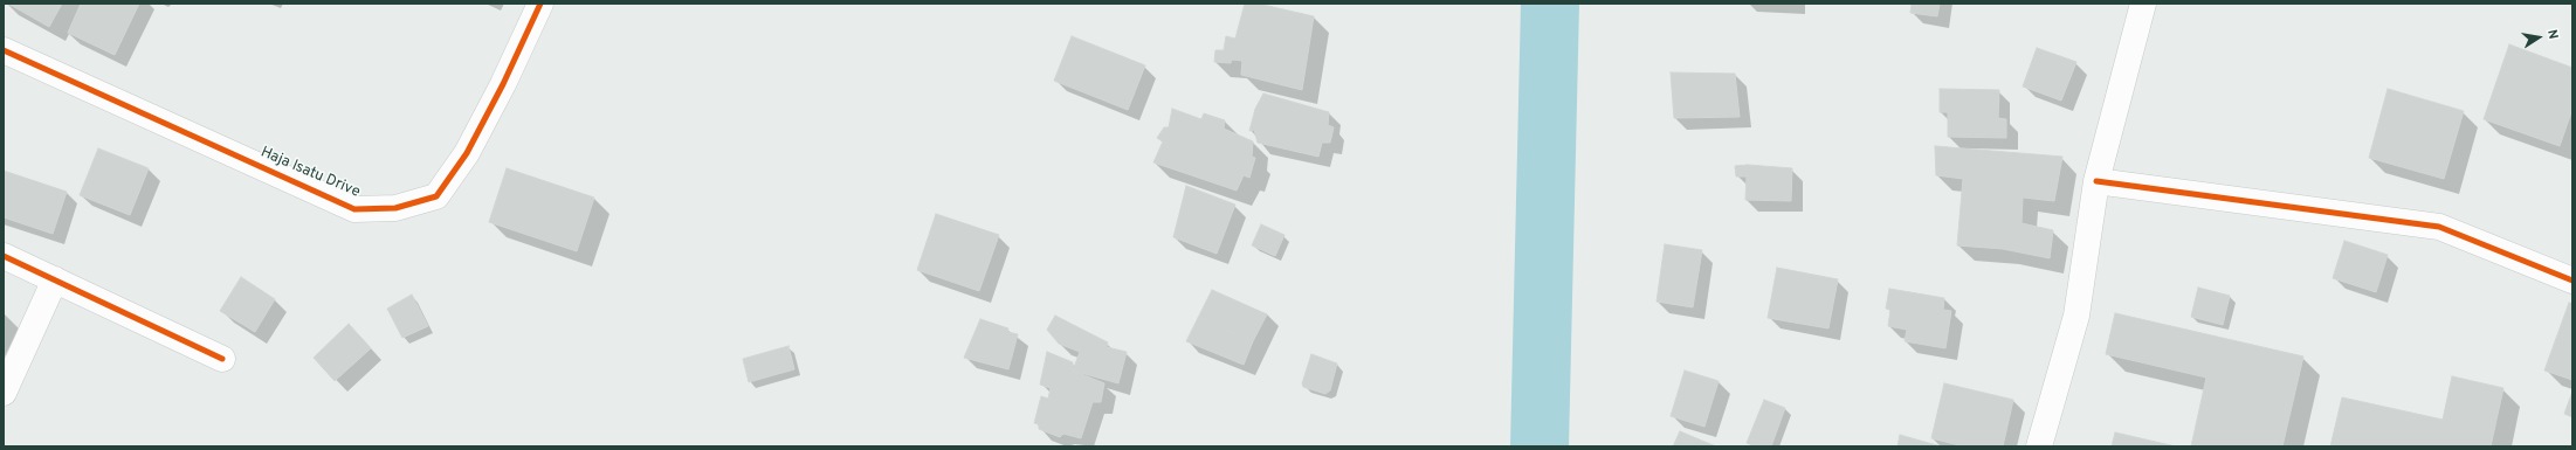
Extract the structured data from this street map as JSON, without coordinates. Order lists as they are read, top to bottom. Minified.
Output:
{"streets":{"street":["Haja Isatu Drive"]},"north":"right"}
